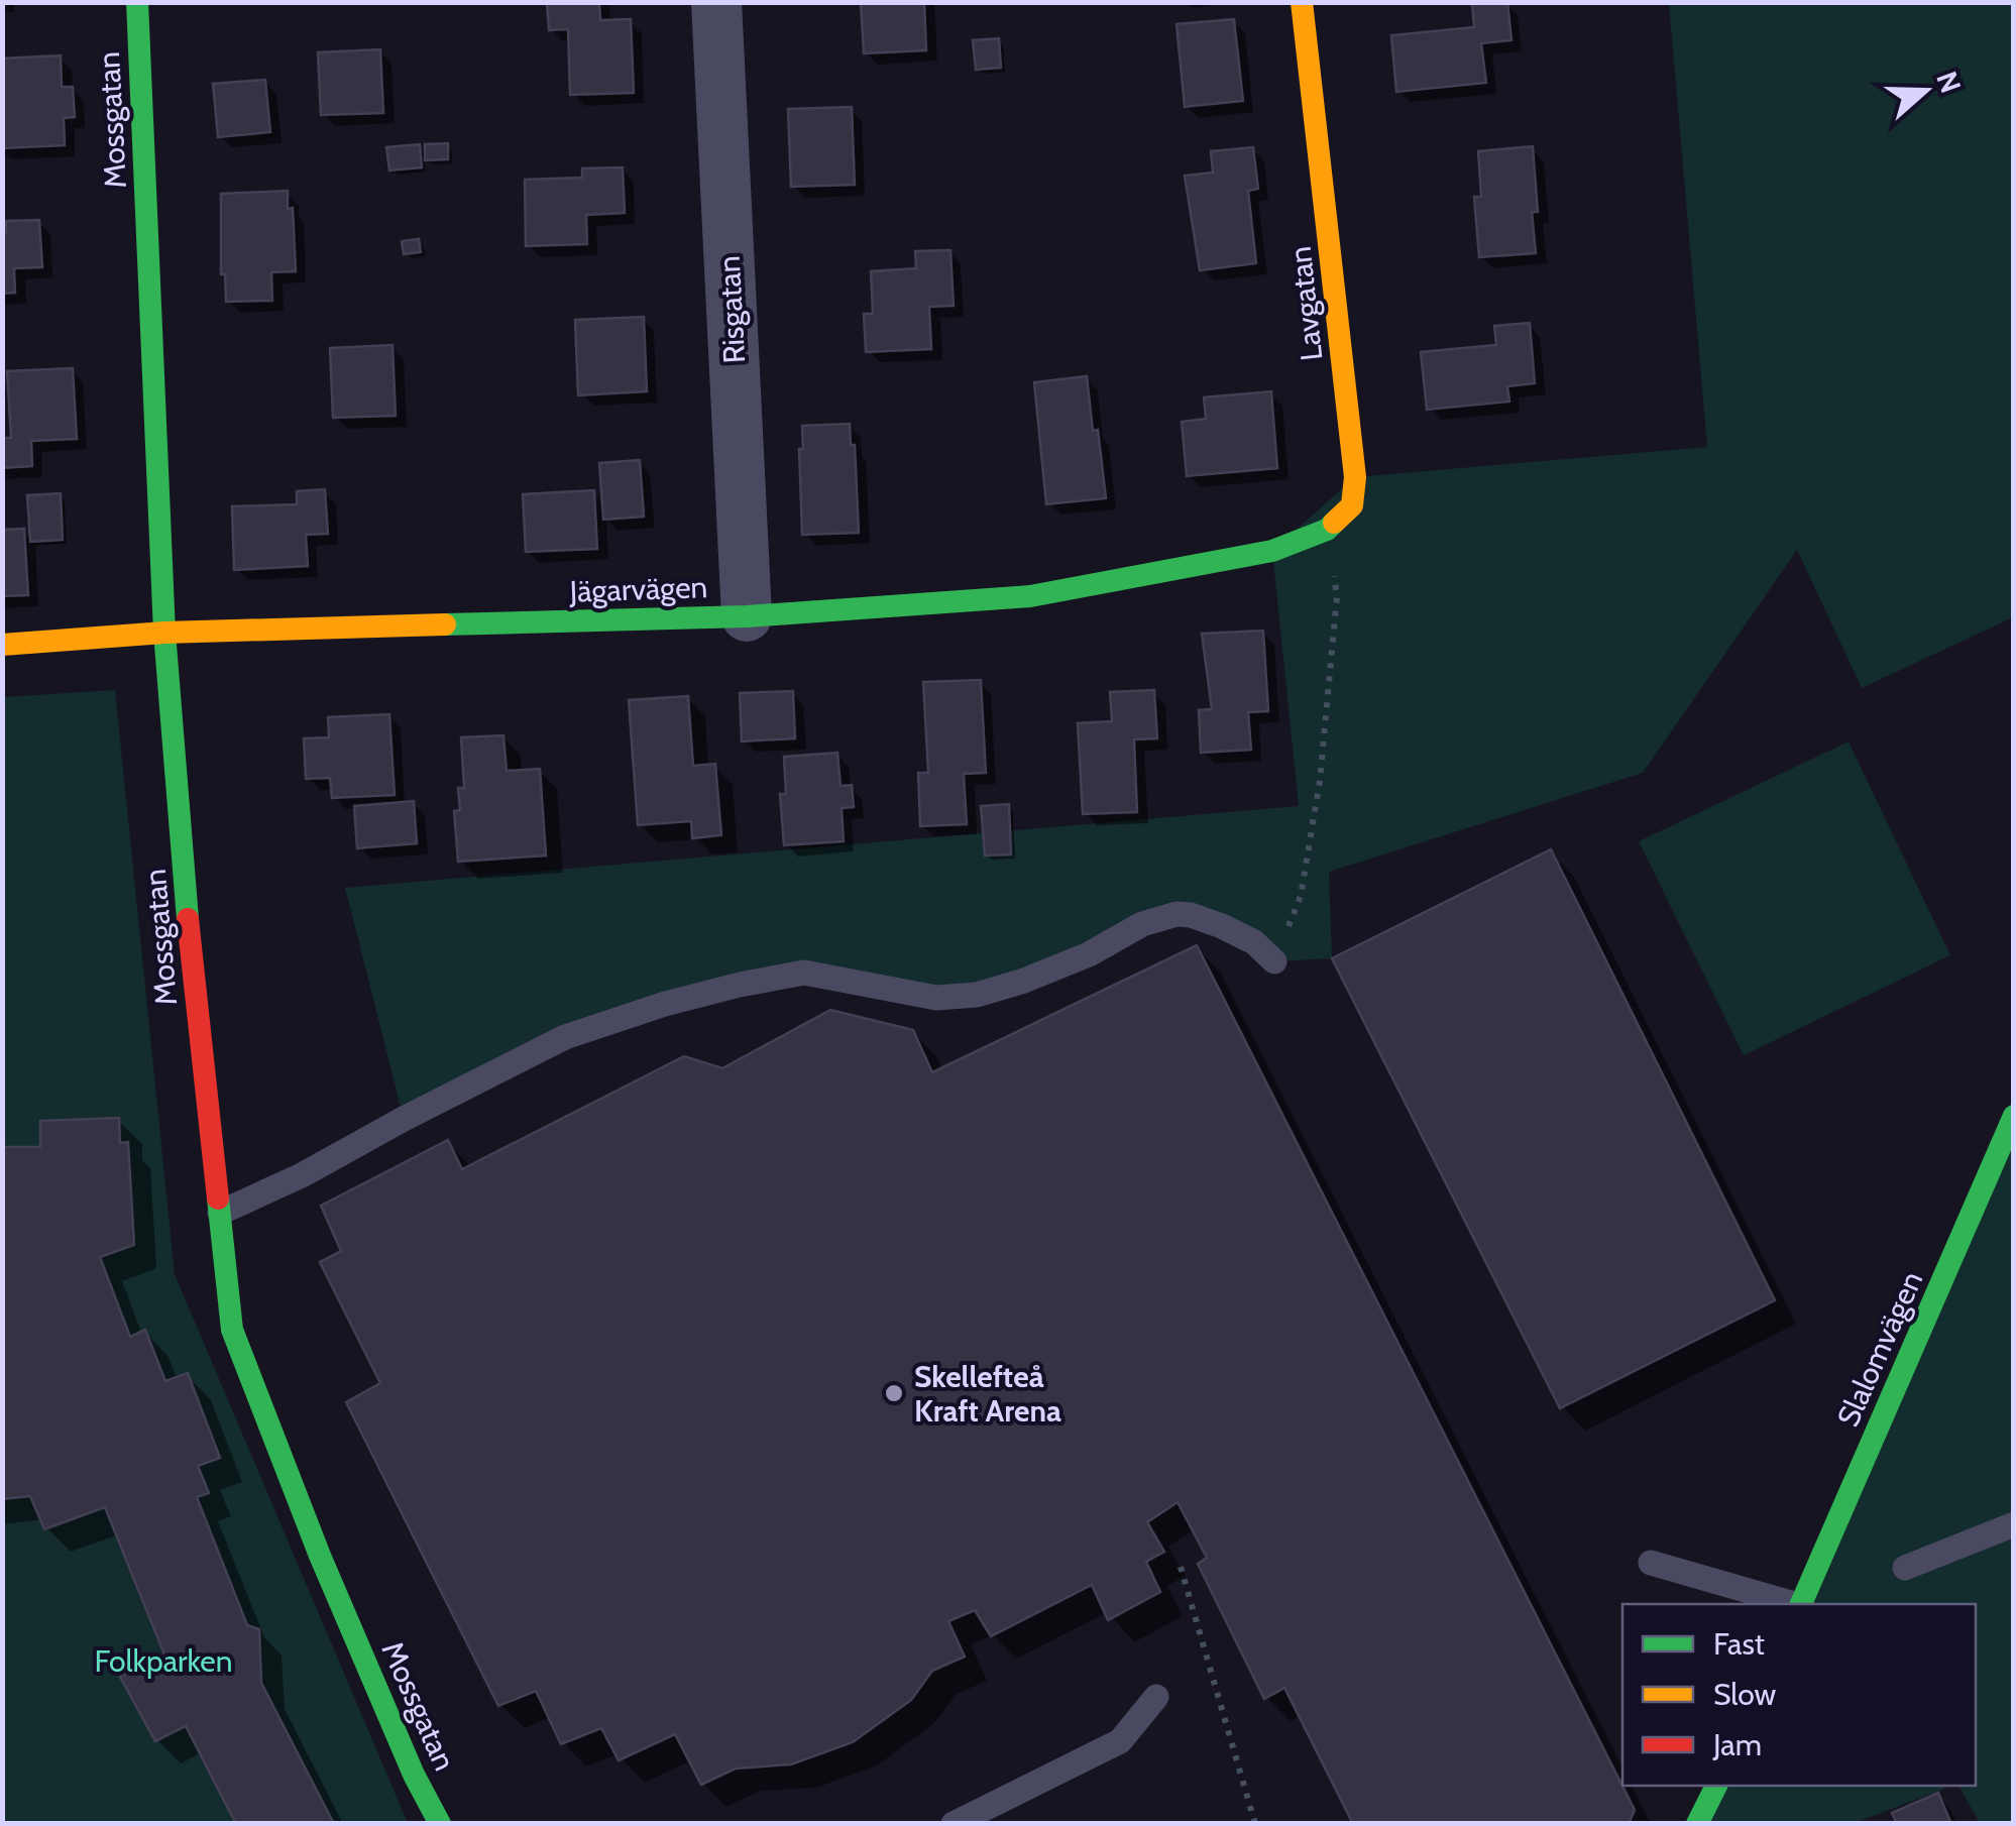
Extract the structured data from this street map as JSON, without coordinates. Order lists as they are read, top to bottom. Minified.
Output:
{"streets":{"street":["Mossgatan","Lavgatan","Risgatan","Jägarvägen","Slalomvägen"]},"crossings":[["Mossgatan","Jägarvägen"],["Lavgatan","Jägarvägen"],["Risgatan","Jägarvägen"]],"parks":["Folkparken"],"places":["Skellefteå Kraft Arena"],"legend":["Fast","Slow","Jam"],"north":"right"}
